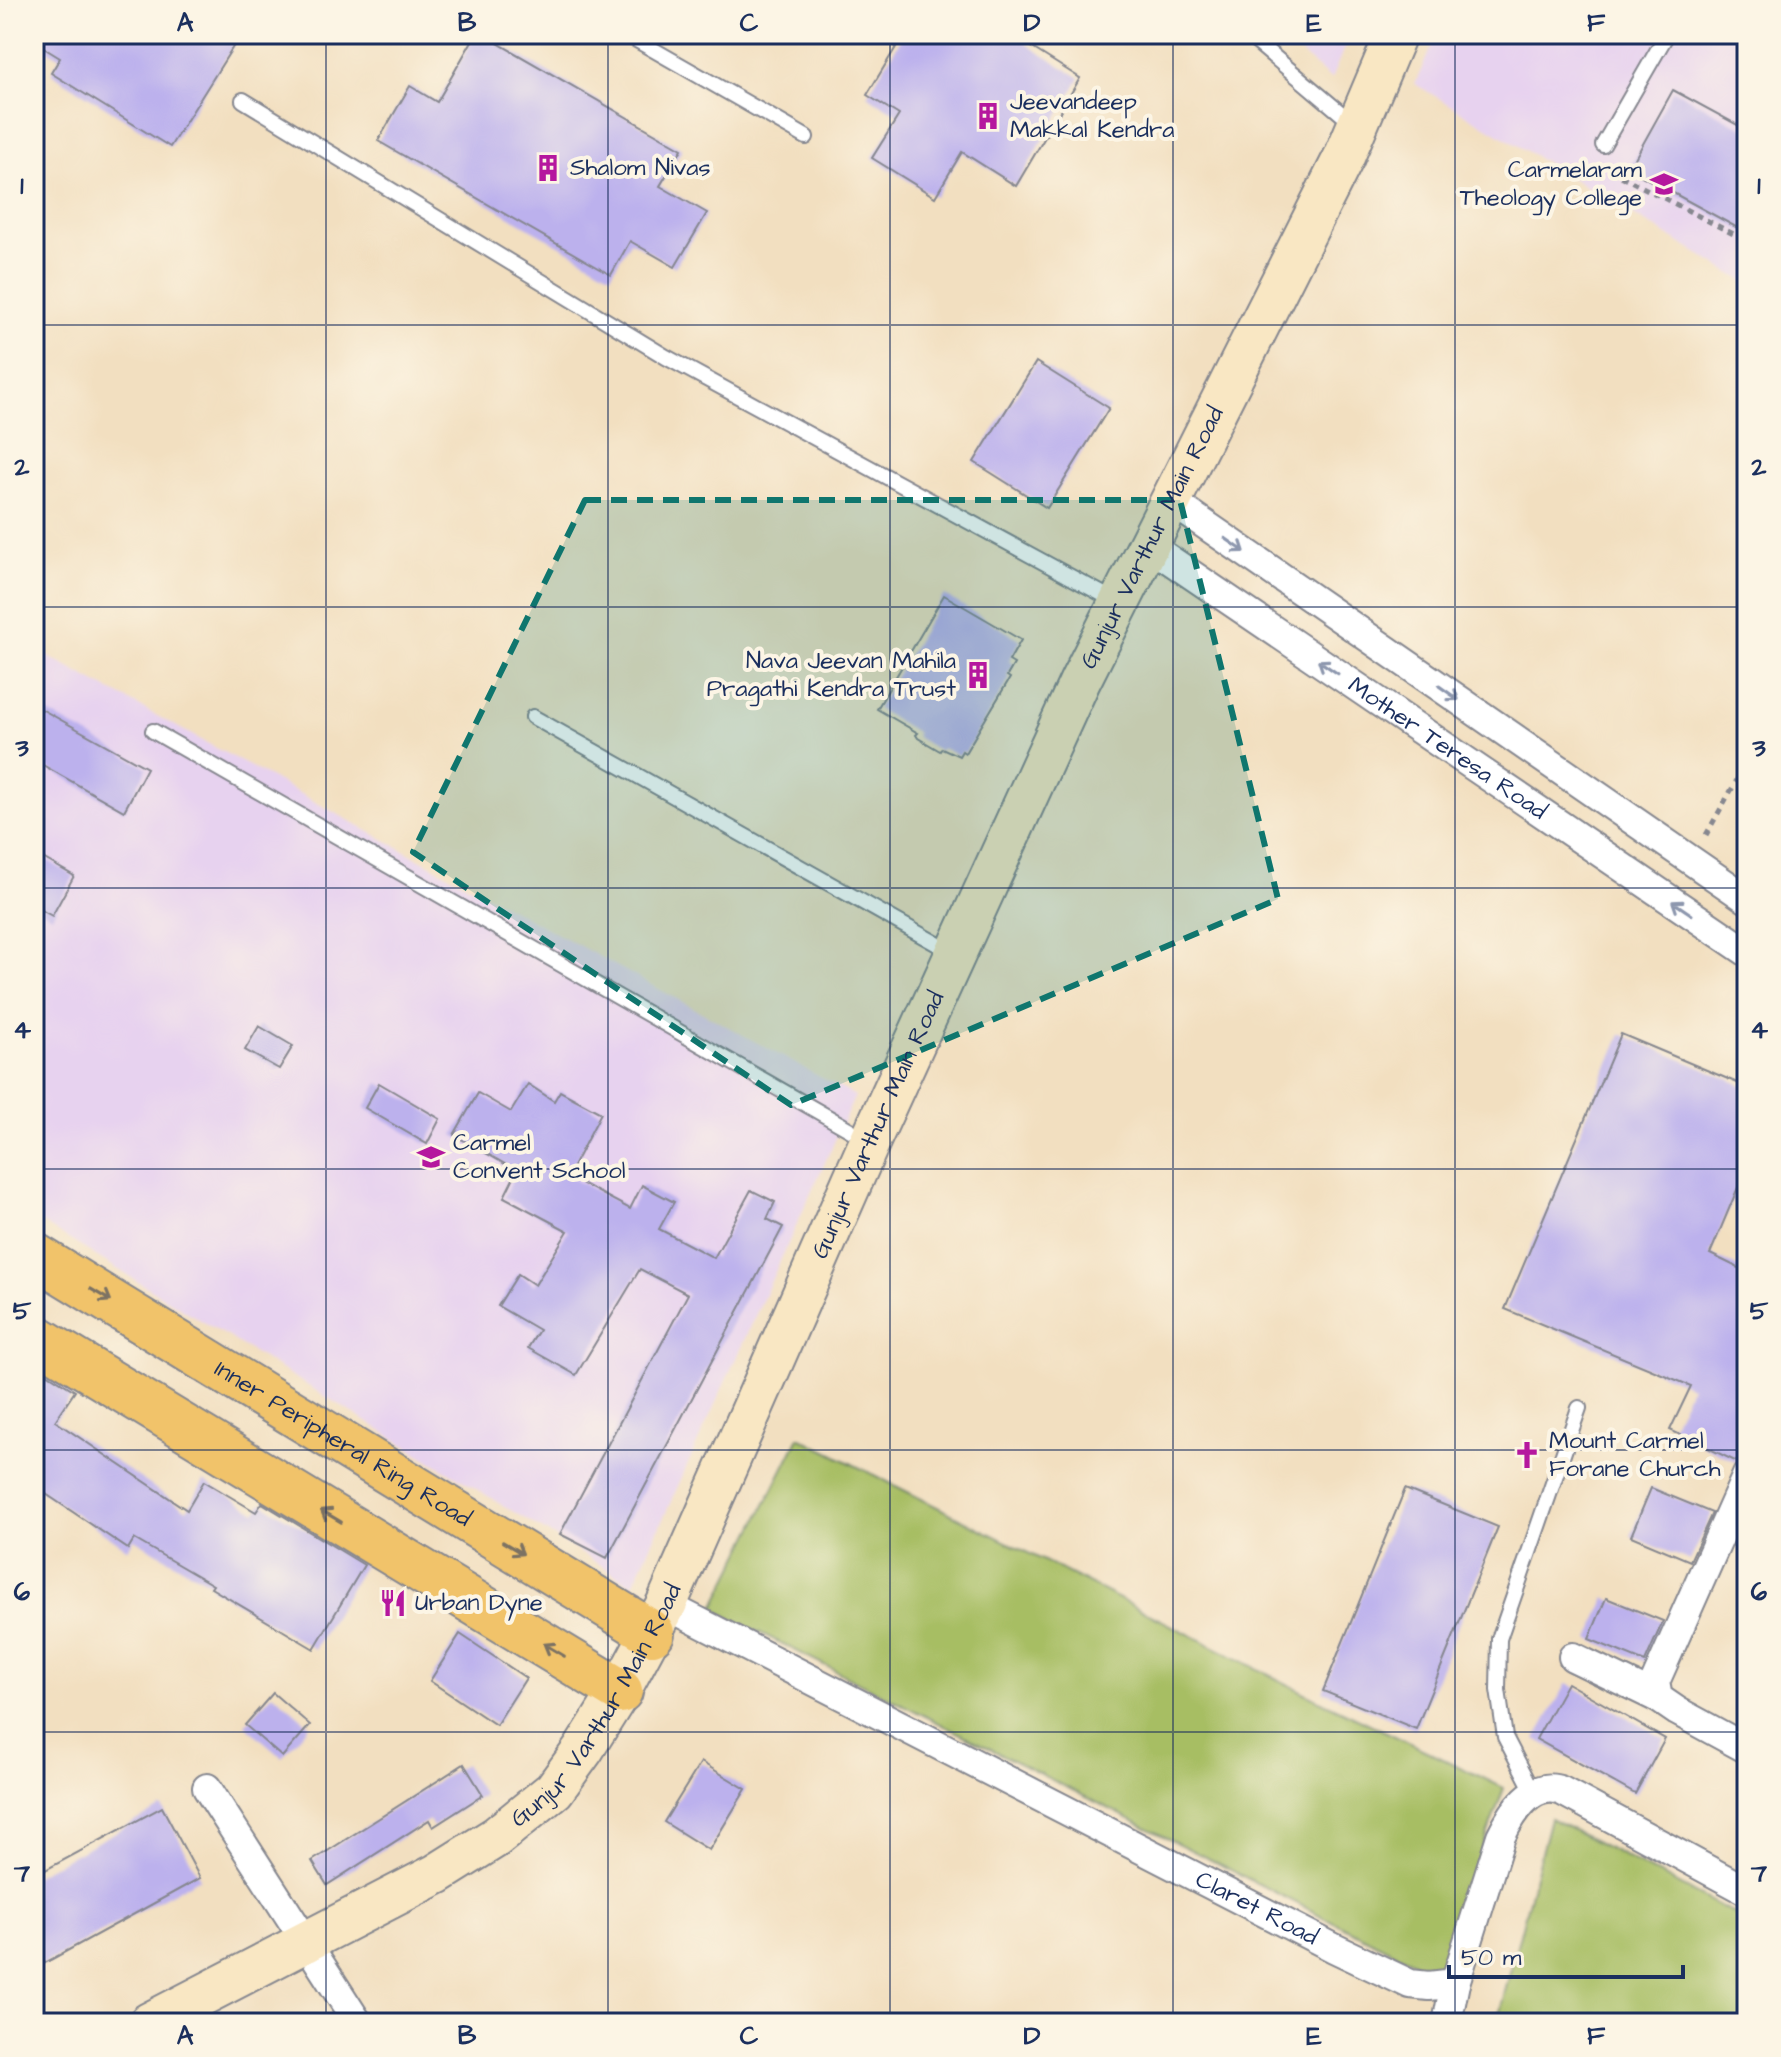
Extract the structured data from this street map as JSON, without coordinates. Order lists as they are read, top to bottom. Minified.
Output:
{"streets":{"main road":["Gunjur Varthur Main Road","Inner Peripheral Ring Road"],"street":["Mother Teresa Road","Claret Road"]},"crossings":[["Gunjur Varthur Main Road","Mother Teresa Road"],["Gunjur Varthur Main Road","Inner Peripheral Ring Road"],["Gunjur Varthur Main Road","Claret Road"],["Inner Peripheral Ring Road","Claret Road"]],"places":{"building":["Jeevandeep Makkal Kendra","Shalom Nivas","Nava Jeevan Mahila Pragathi Kendra Trust"],"school or university":["Carmelaram Theology College","Carmel Convent School"],"church":["Mount Carmel Forane Church"],"restaurant":["Urban Dyne"]},"scale_bar":"50 m","grid":{"columns":["A","B","C","D","E","F"],"rows":["1","2","3","4","5","6","7"]}}
